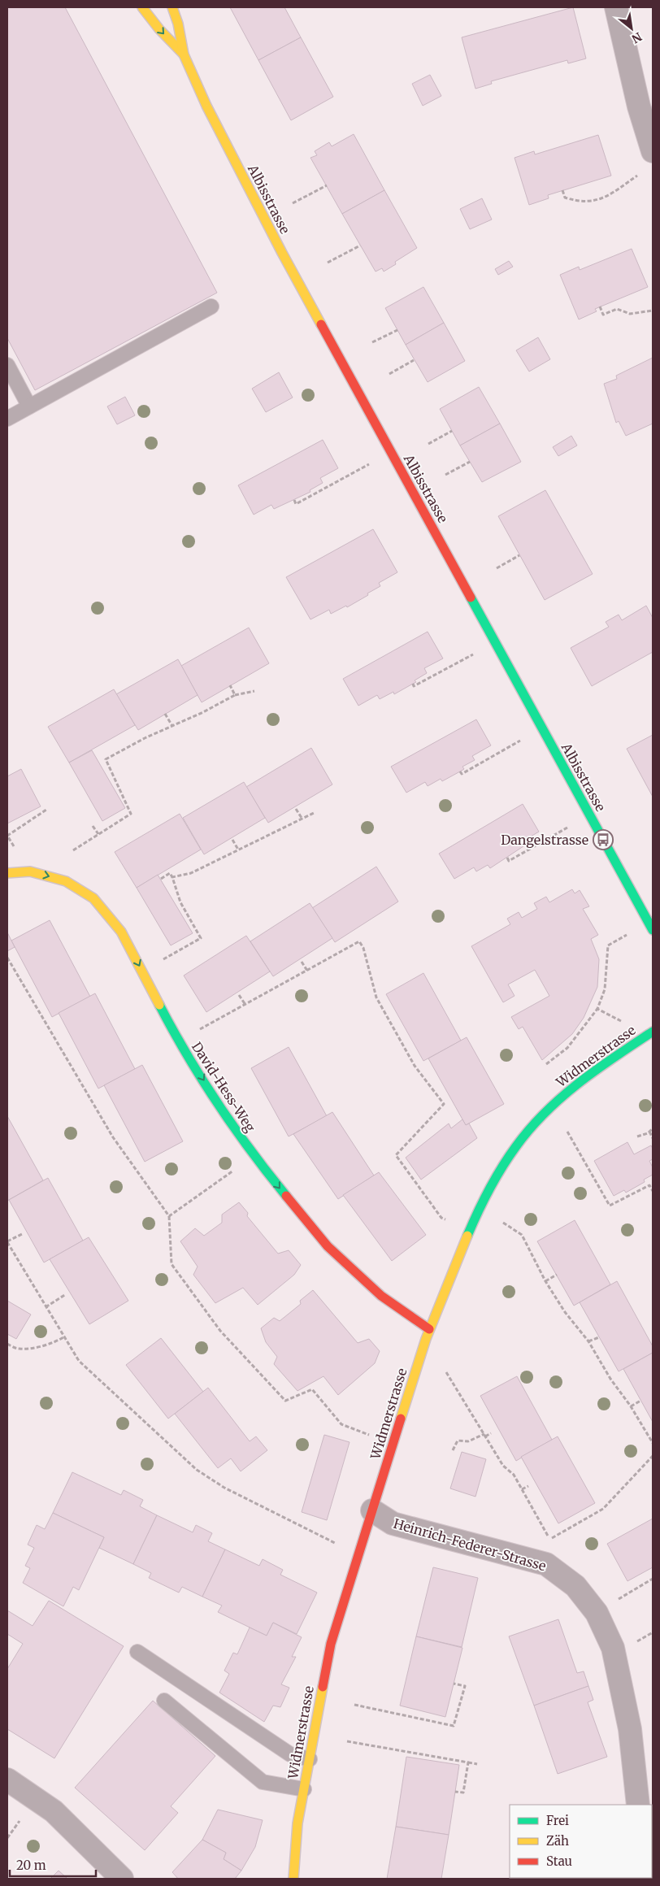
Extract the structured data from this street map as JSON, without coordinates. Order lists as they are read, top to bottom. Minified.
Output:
{"streets":{"street":["Albisstrasse","Widmerstrasse","David-Hess-Weg","Heinrich-Federer-Strasse"]},"crossings":[["Widmerstrasse","David-Hess-Weg"],["Widmerstrasse","Heinrich-Federer-Strasse"]],"one_way":["David-Hess-Weg"],"places":{"bus stop":["Dangelstrasse"]},"legend":["Frei","Zäh","Stau"],"scale_bar":"20 m","north":"bottom right"}
